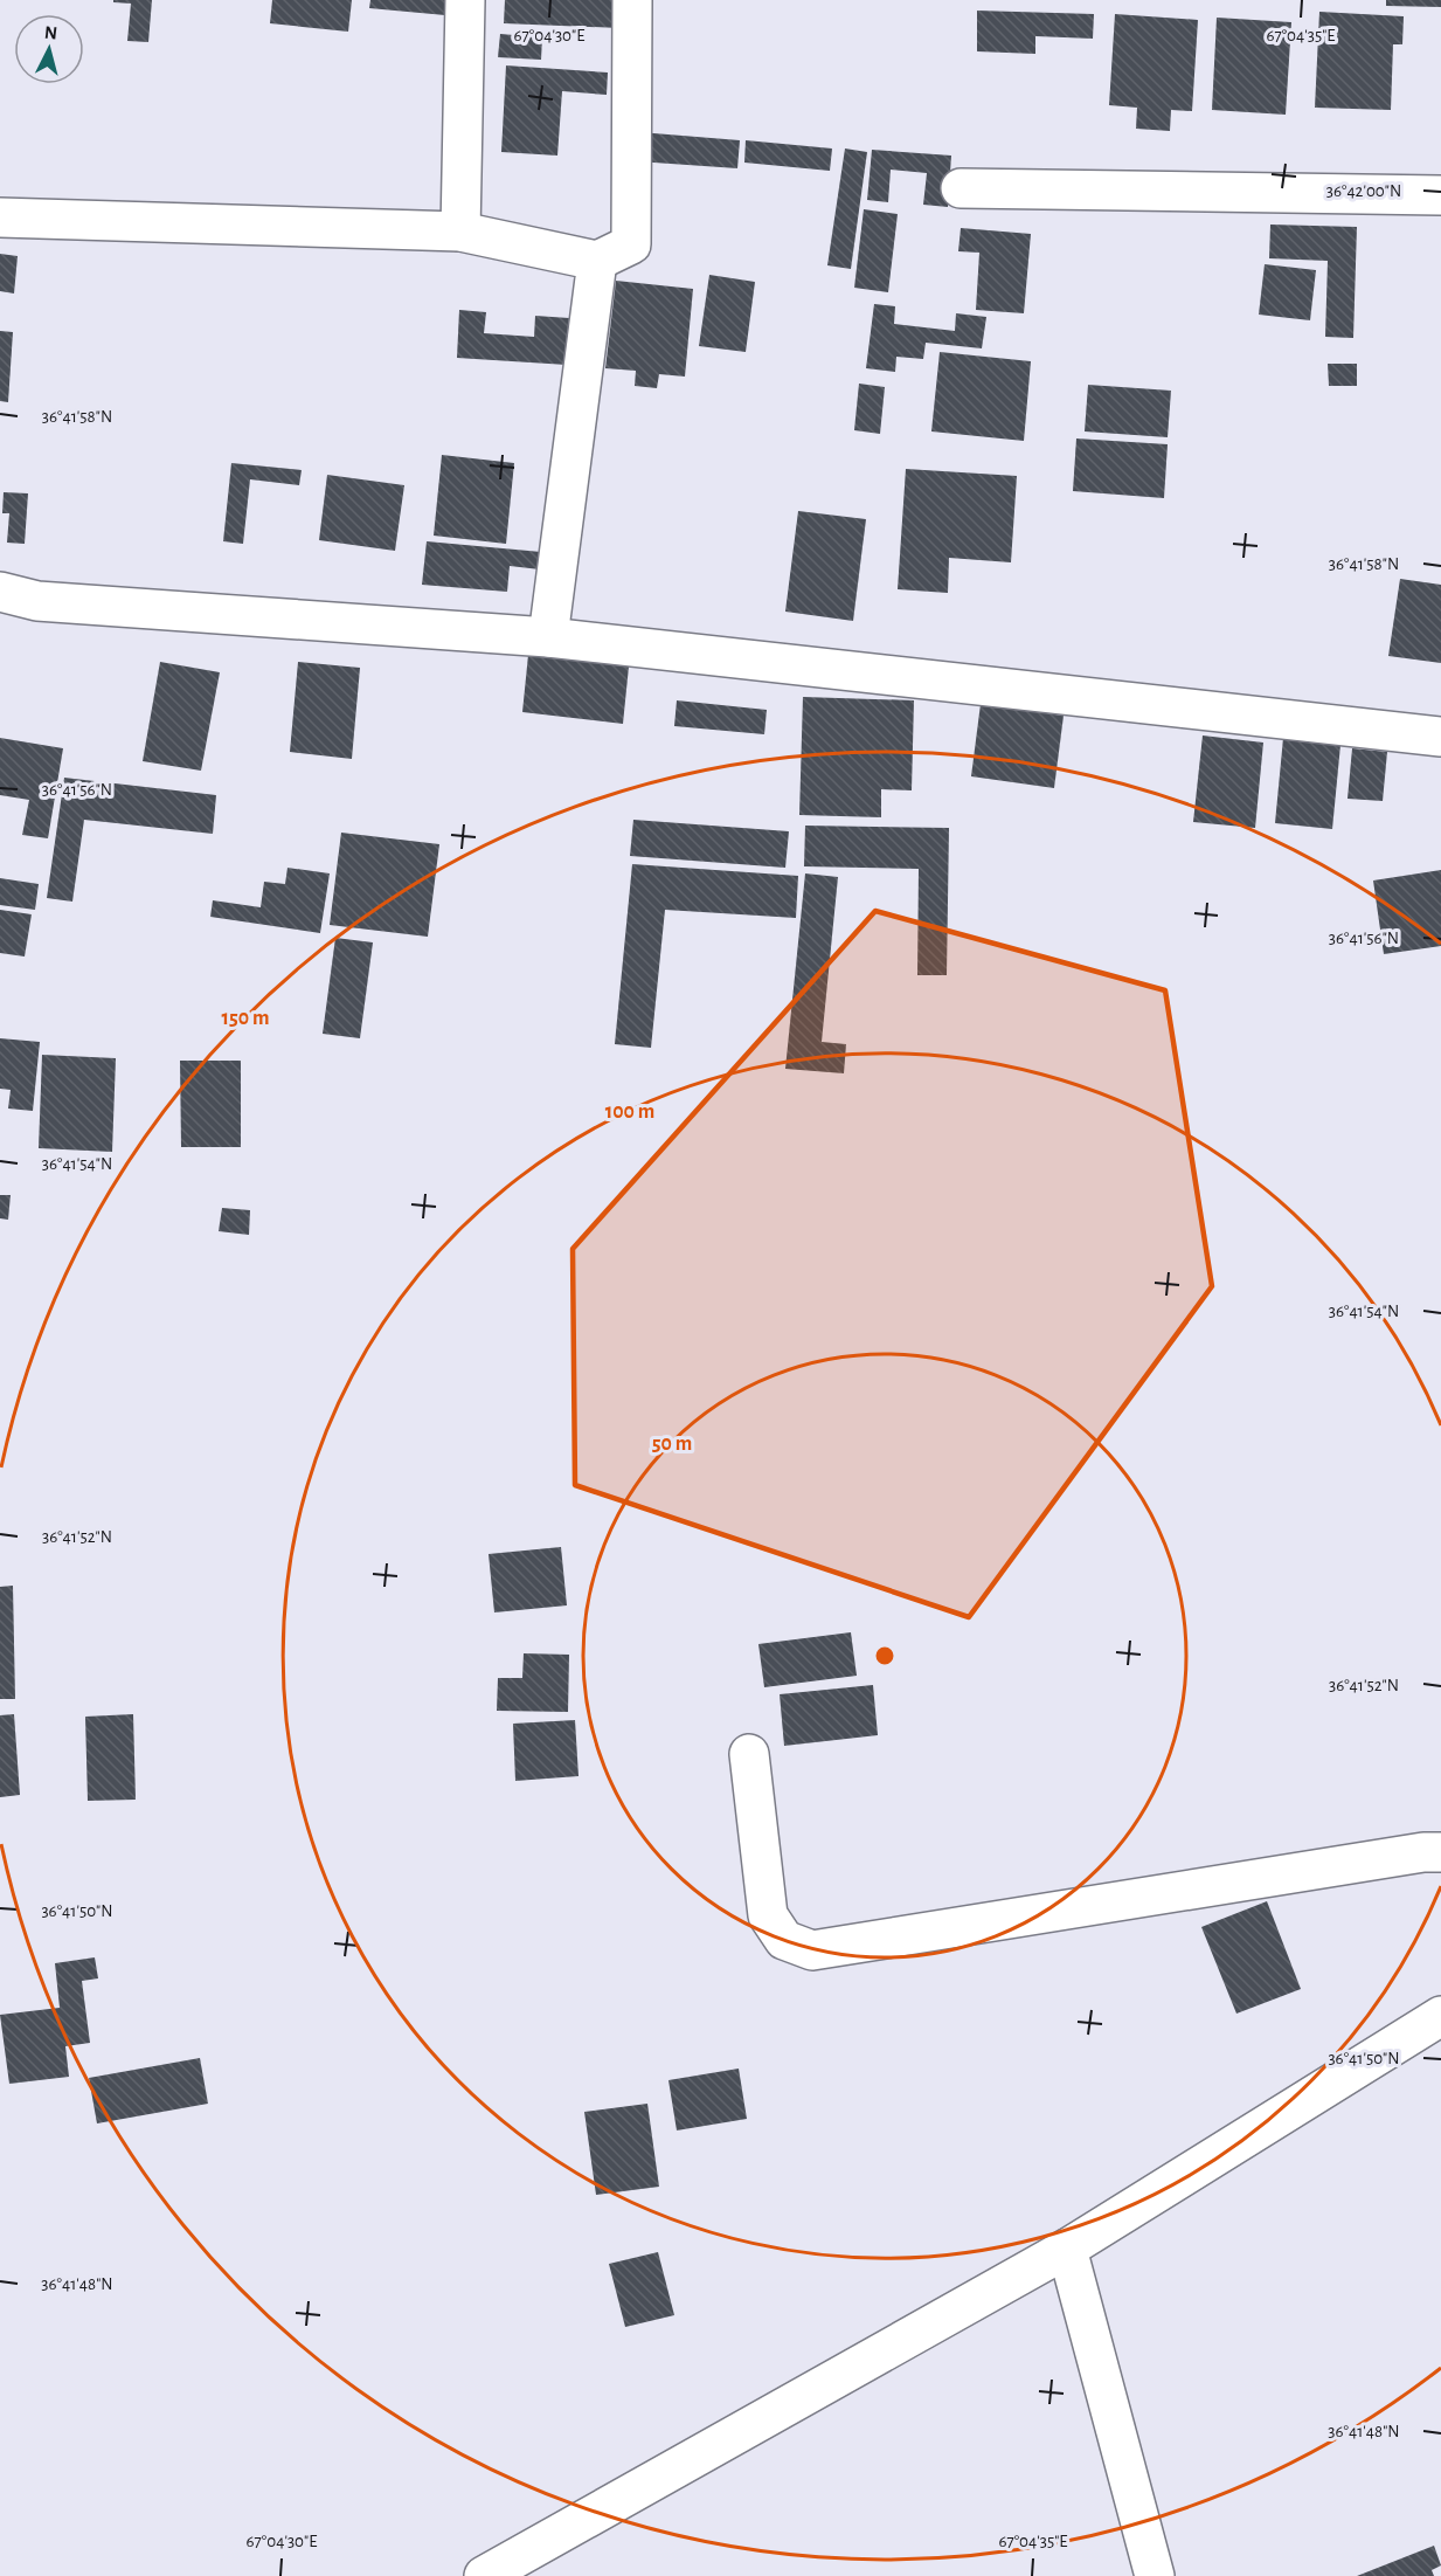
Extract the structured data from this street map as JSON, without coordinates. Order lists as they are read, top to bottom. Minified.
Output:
{"north":"top","coordinates":["67°04'30\"E","67°04'35\"E","36°42'00\"N","36°41'58\"N","36°41'56\"N","36°41'54\"N","36°41'52\"N","36°41'50\"N","36°41'48\"N"],"rings":["150 m","100 m","50 m"]}
